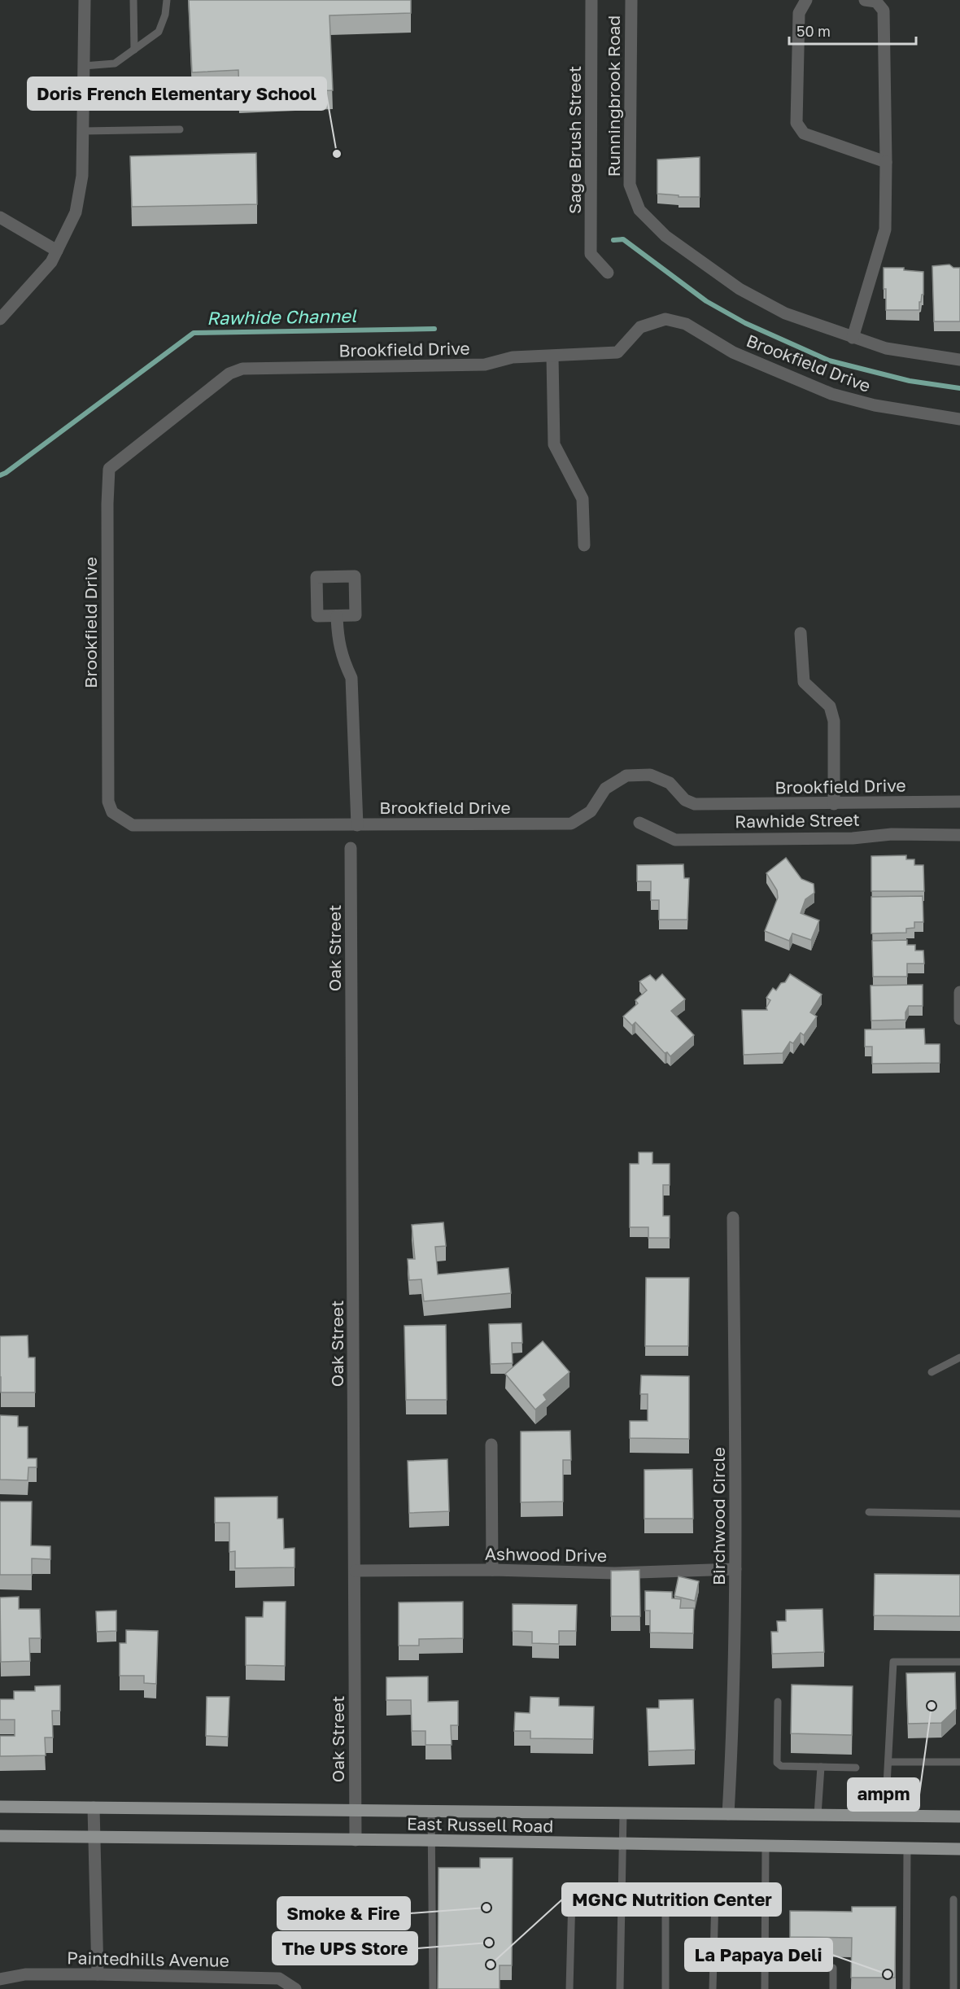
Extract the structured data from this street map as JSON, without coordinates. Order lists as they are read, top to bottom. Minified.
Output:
{"streets":{"main road":["East Russell Road"],"street":["Runningbrook Road","Sage Brush Street","Brookfield Drive","Rawhide Street","Oak Street","Birchwood Circle","Ashwood Drive","Paintedhills Avenue"]},"crossings":[["Oak Street","Ashwood Drive"],["Oak Street","East Russell Road"],["Birchwood Circle","Ashwood Drive"],["Birchwood Circle","East Russell Road"]],"water":["Rawhide Channel"],"places":["Doris French Elementary School","ampm","Smoke & Fire","The UPS Store","MGNC Nutrition Center","La Papaya Deli"],"scale_bar":"50 m"}
